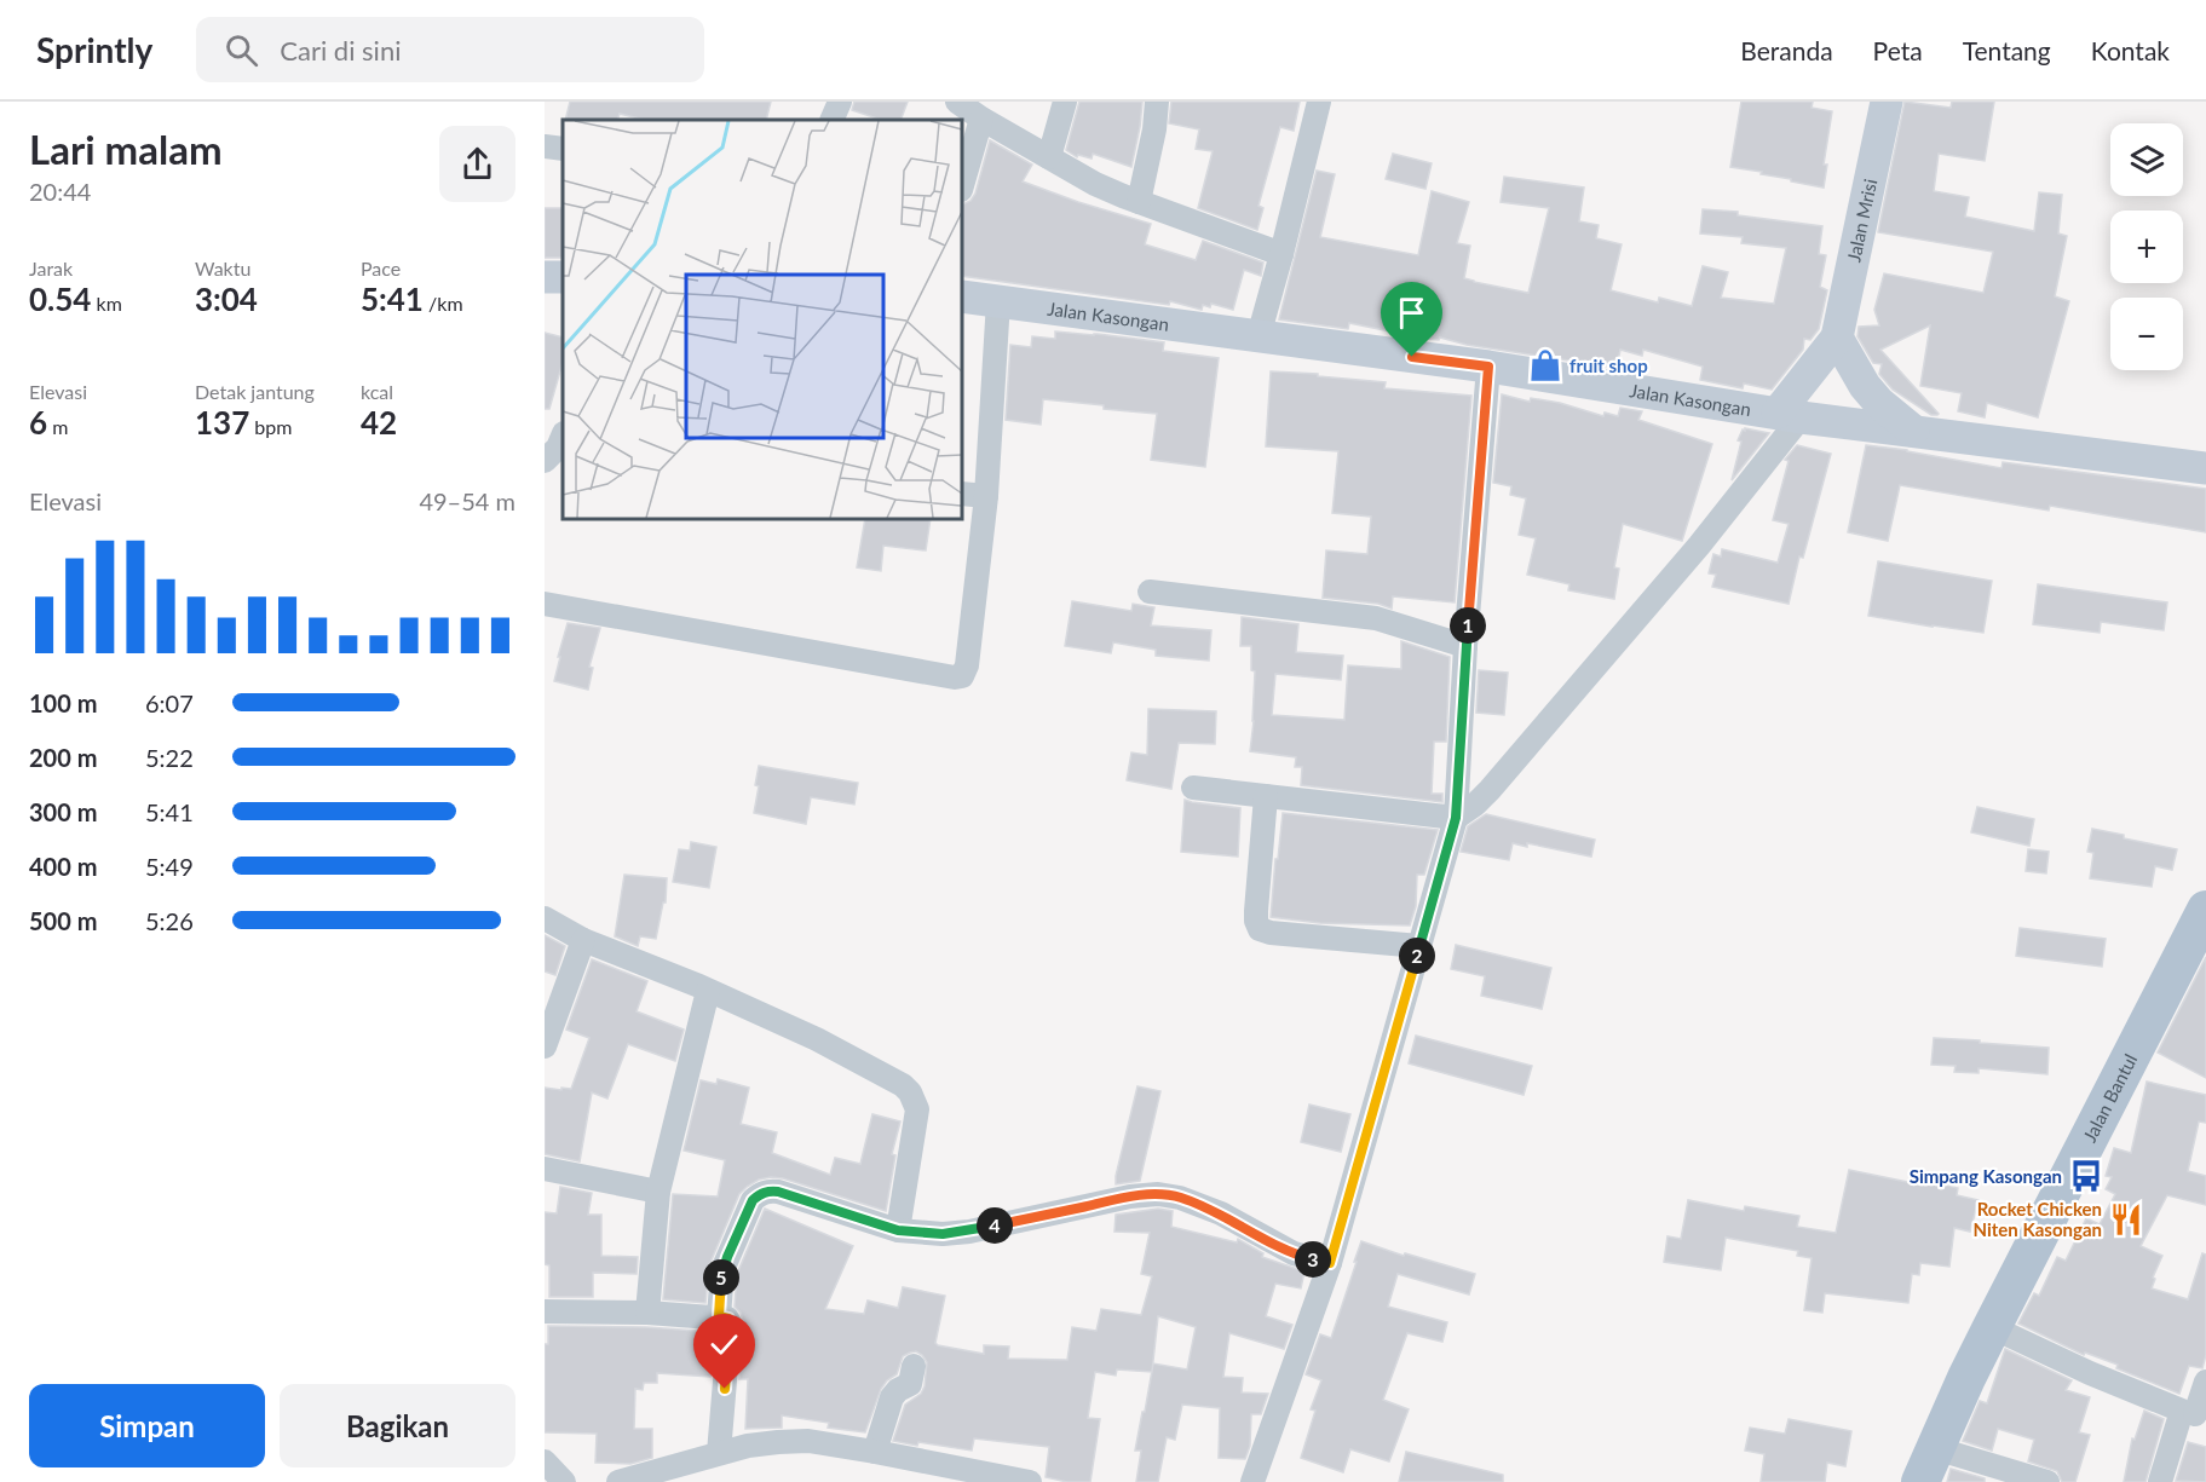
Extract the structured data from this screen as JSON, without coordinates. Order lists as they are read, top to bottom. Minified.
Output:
{"streets":{"main road":["Jalan Mrisi","Jalan Kasongan","Jalan Bantul"]},"places":{"shop":["fruit shop"],"bus stop":["Simpang Kasongan"],"restaurant":["Rocket Chicken Niten Kasongan"]},"page":{"header":"Sprintly","search":"Cari di sini","nav":["Beranda","Peta","Tentang","Kontak"],"heading":["Lari malam","20:44"],"map_buttons":["+","−"],"stats":[["Jarak","0.54 km"],["Waktu","3:04"],["Pace","5:41 /km"],["Elevasi","6 m"],["Detak jantung","137 bpm"],["kcal","42"]],"chart":["Elevasi","49–54 m"],"pins":["1","2","4","3","5"],"list":[{"name":"100 m","note":"6:07"},{"name":"200 m","note":"5:22"},{"name":"300 m","note":"5:41"},{"name":"400 m","note":"5:49"},{"name":"500 m","note":"5:26"}],"buttons":["Simpan","Bagikan"]}}
